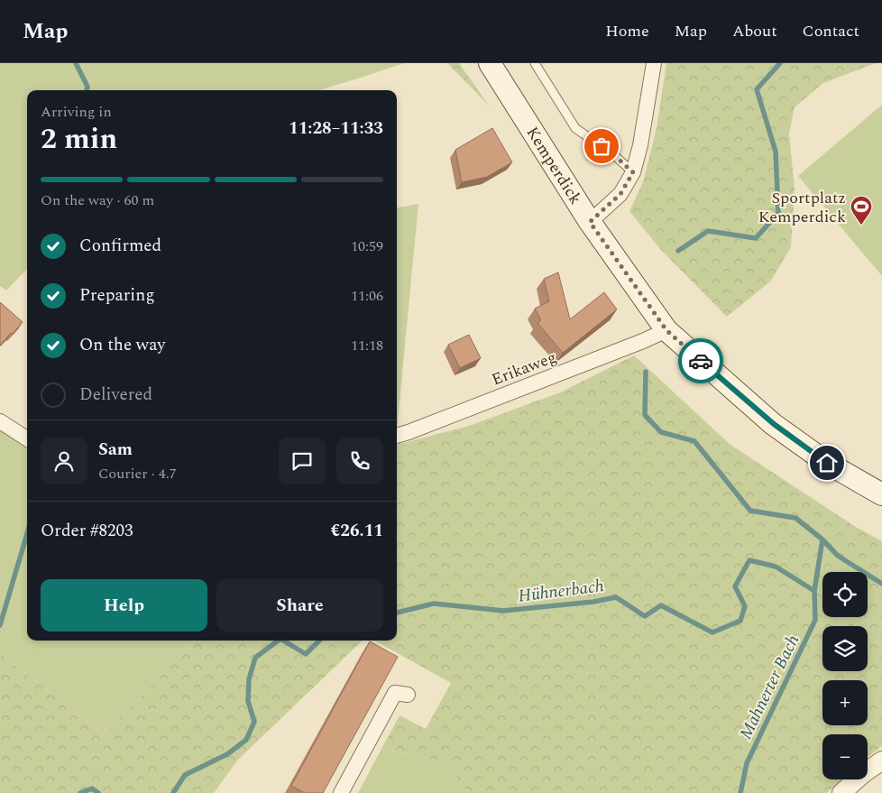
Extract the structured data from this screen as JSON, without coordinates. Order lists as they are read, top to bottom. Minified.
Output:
{"streets":{"main road":["Kemperdick"],"street":["Erikaweg"]},"crossings":[["Kemperdick","Erikaweg"]],"water":["Hühnerbach","Mahnerter Bach"],"places":{"sports":["Sportplatz Kemperdick"]},"page":{"header":"Map","nav":["Home","Map","About","Contact"],"heading":["2 min","Arriving in","11:28–11:33"],"panel":["Sam","Courier · 4.7","Order #8203","€26.11"],"bar":"On the way · 60 m","list":[["Confirmed","10:59"],["Preparing","11:06"],["On the way","11:18"],"Delivered"],"buttons":["Help","Share"],"map_buttons":["+","−"]}}
